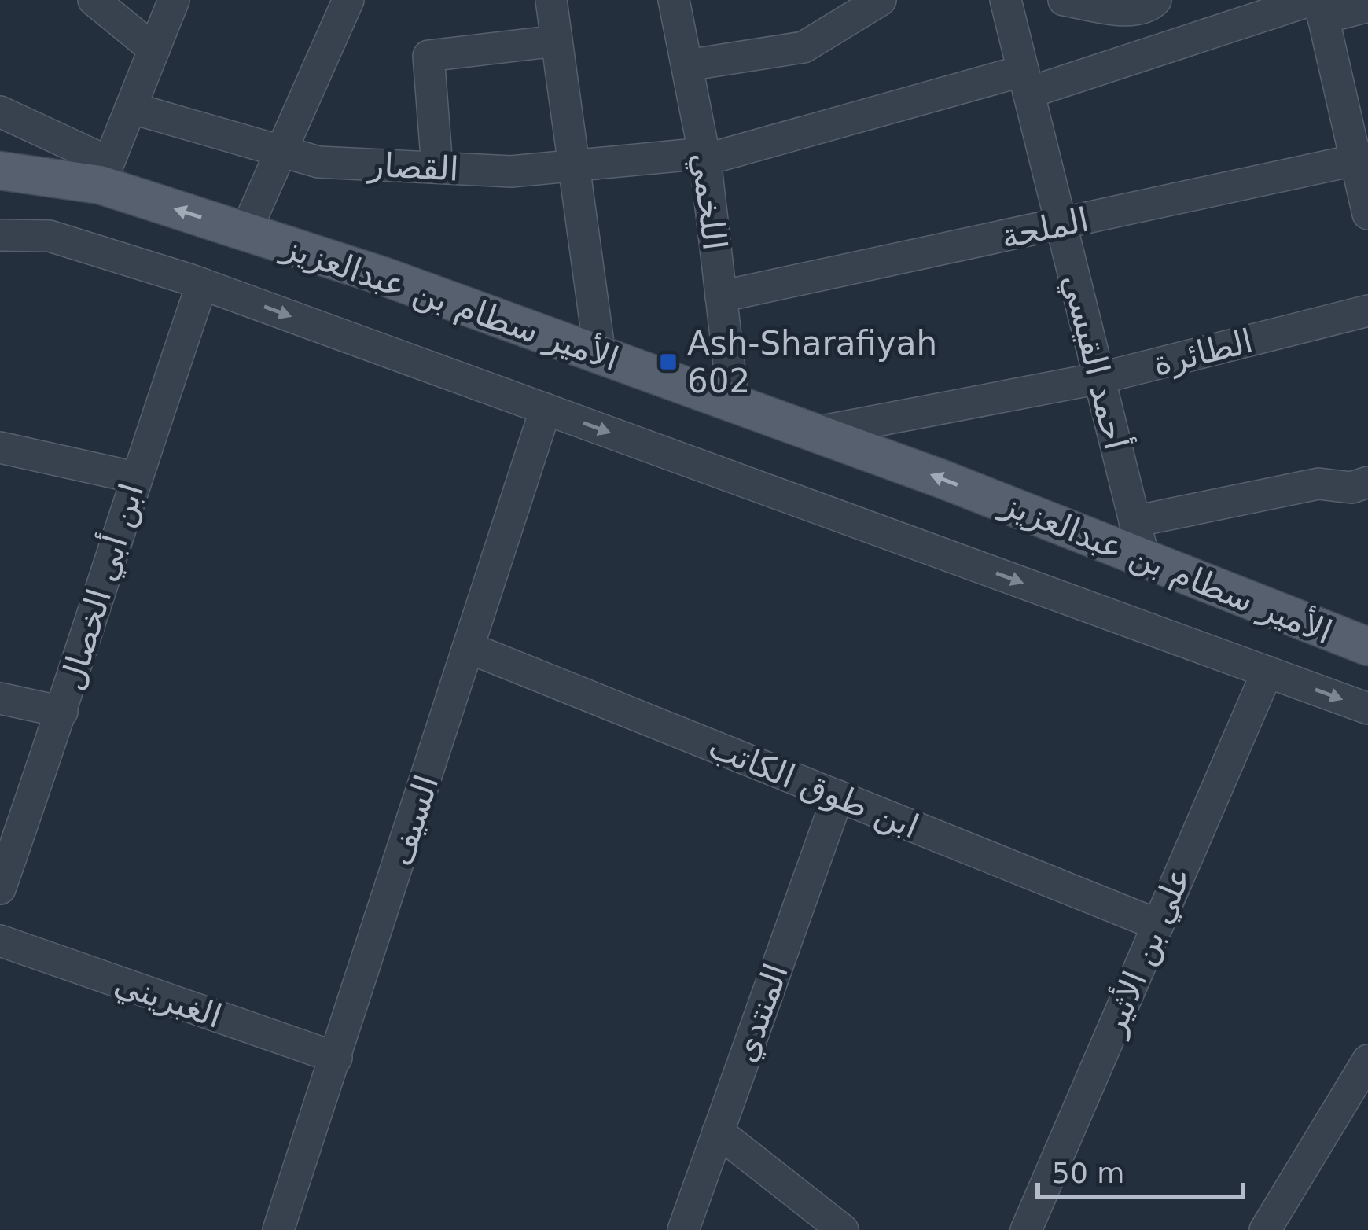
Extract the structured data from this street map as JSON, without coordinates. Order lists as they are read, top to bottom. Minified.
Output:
{"streets":{"main road":["الأمير سطام بن عبدالعزيز"],"street":["القصار","اللخمي","الملحة","الطائرة","أحمد القيسي","ابن أبي الخصال","ابن طوق الكاتب","السيف","علي بن الأثير","الغبريني","المنتدي"]},"crossings":[["القصار","اللخمي"],["القصار","أحمد القيسي"],["اللخمي","الملحة"],["اللخمي","الأمير سطام بن عبدالعزيز"],["الملحة","أحمد القيسي"],["الأمير سطام بن عبدالعزيز","الطائرة"],["الأمير سطام بن عبدالعزيز","أحمد القيسي"],["الأمير سطام بن عبدالعزيز","ابن أبي الخصال"],["الأمير سطام بن عبدالعزيز","السيف"],["الأمير سطام بن عبدالعزيز","علي بن الأثير"],["الطائرة","أحمد القيسي"],["ابن طوق الكاتب","السيف"],["ابن طوق الكاتب","علي بن الأثير"],["ابن طوق الكاتب","المنتدي"],["السيف","الغبريني"]],"places":{"transit":["Ash-Sharafiyah 602"]},"scale_bar":"50 m"}
